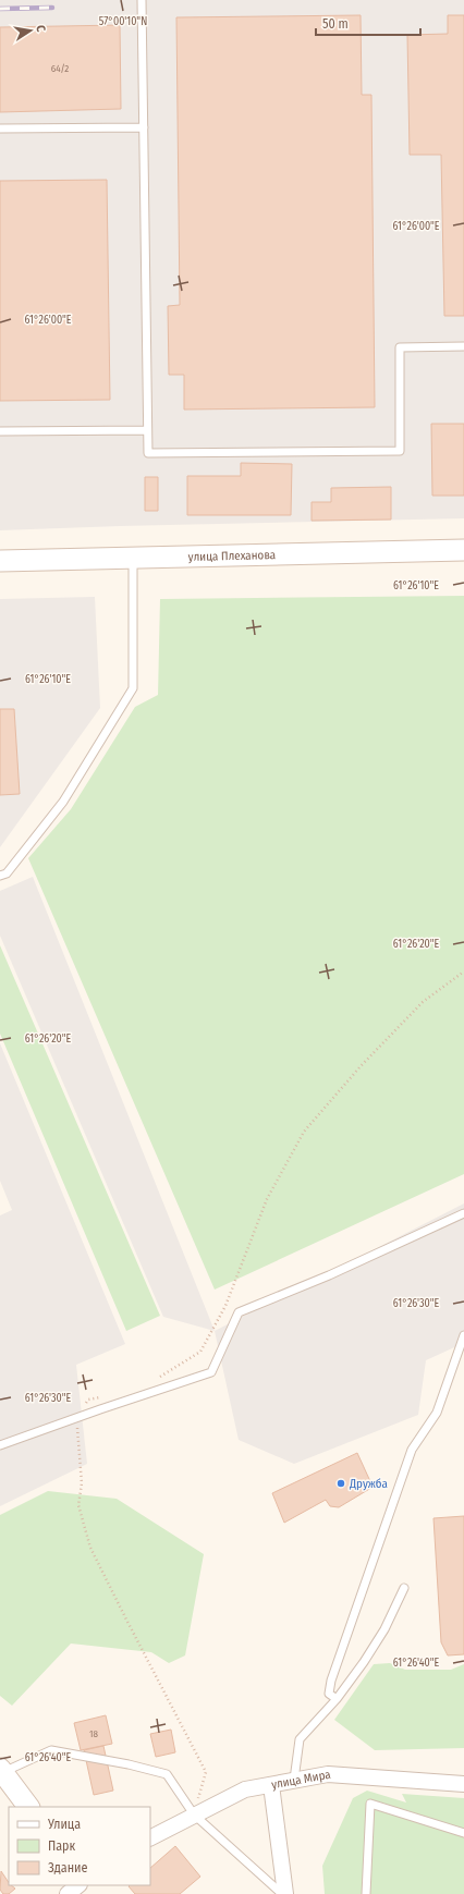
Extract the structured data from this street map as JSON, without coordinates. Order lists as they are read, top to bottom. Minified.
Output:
{"streets":{"main road":["улица Плеханова"],"street":["улица Мира"]},"places":["Дружба"],"house_numbers":["64/2","18"],"legend":["Улица","Парк","Здание"],"scale_bar":"50 m","north":"right","coordinates":["57°00'10\"N","61°26'00\"E","61°26'10\"E","61°26'20\"E","61°26'30\"E","61°26'40\"E"]}
